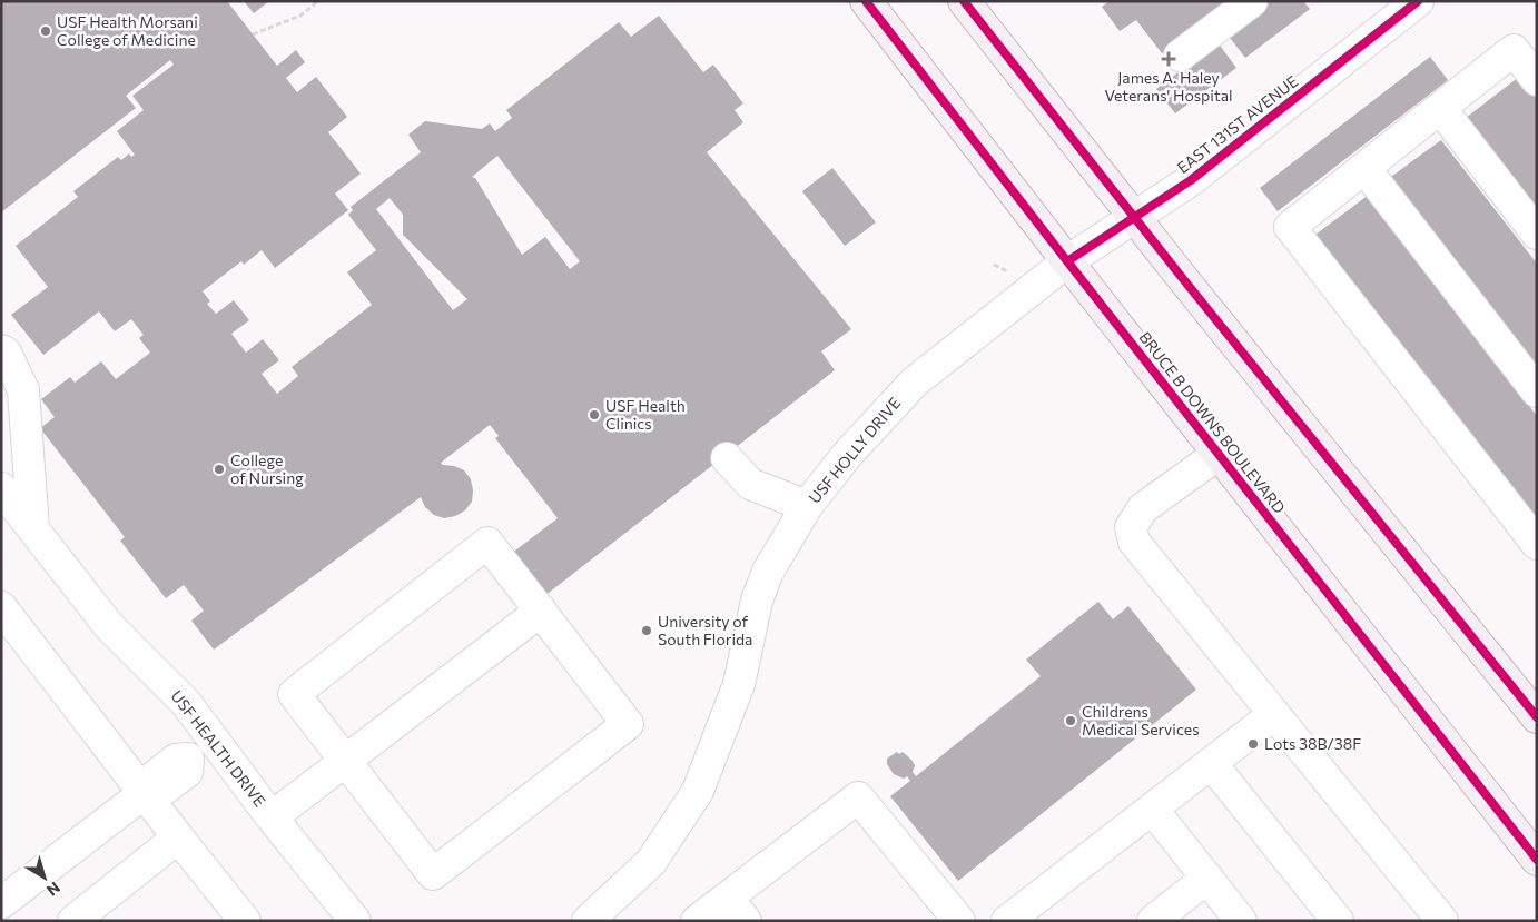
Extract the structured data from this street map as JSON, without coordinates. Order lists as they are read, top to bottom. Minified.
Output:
{"streets":{"main road":["BRUCE B DOWNS BOULEVARD"],"street":["EAST 131ST AVENUE","USF HOLLY DRIVE","USF HEALTH DRIVE"]},"crossings":[["EAST 131ST AVENUE","BRUCE B DOWNS BOULEVARD"],["EAST 131ST AVENUE","USF HOLLY DRIVE"],["BRUCE B DOWNS BOULEVARD","USF HOLLY DRIVE"]],"places":{"other":["USF Health Morsani College of Medicine","USF Health Clinics","College of Nursing","University of South Florida","Childrens Medical Services","Lots 38B/38F"],"health":["James A. Haley Veterans' Hospital"]},"north":"bottom right"}
